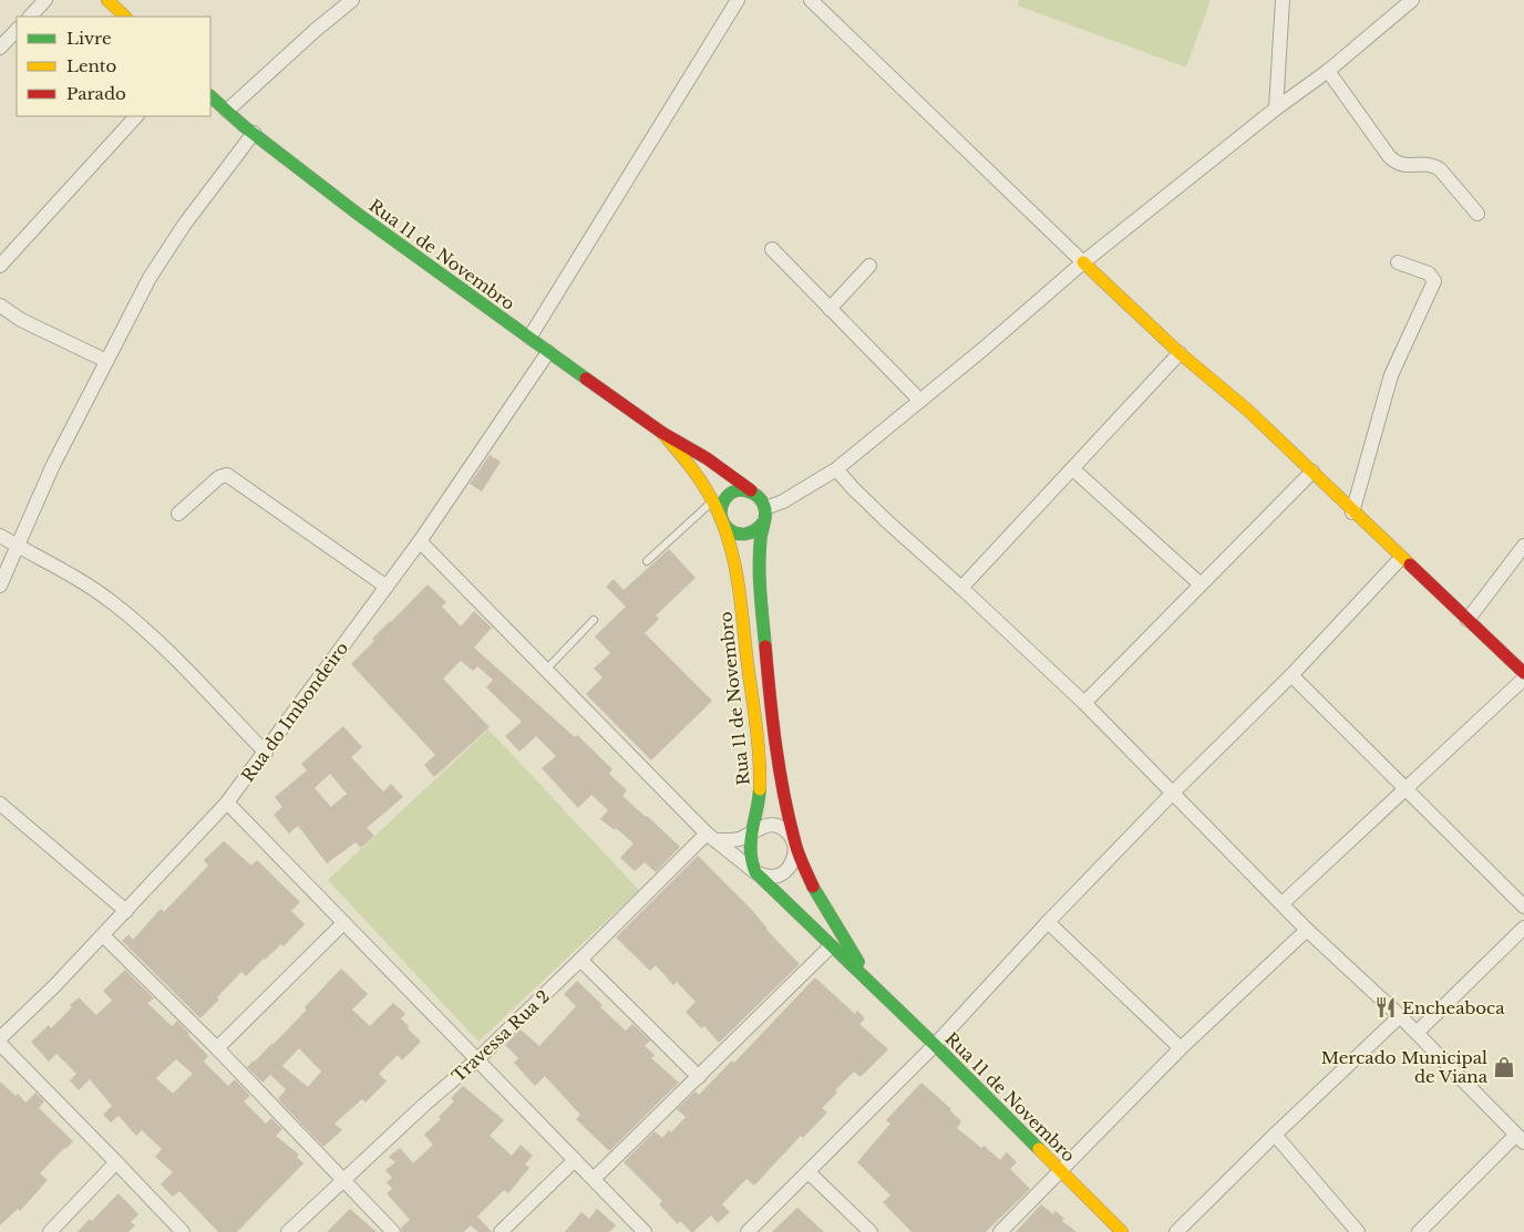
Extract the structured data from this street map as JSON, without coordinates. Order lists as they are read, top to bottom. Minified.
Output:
{"streets":{"main road":["Rua 11 de Novembro"],"street":["Rua do Imbondeiro","Travessa Rua 2"]},"crossings":[["Rua 11 de Novembro","Rua do Imbondeiro"]],"places":{"restaurant":["Encheaboca"],"shop":["Mercado Municipal de Viana"]},"legend":["Livre","Lento","Parado"]}
